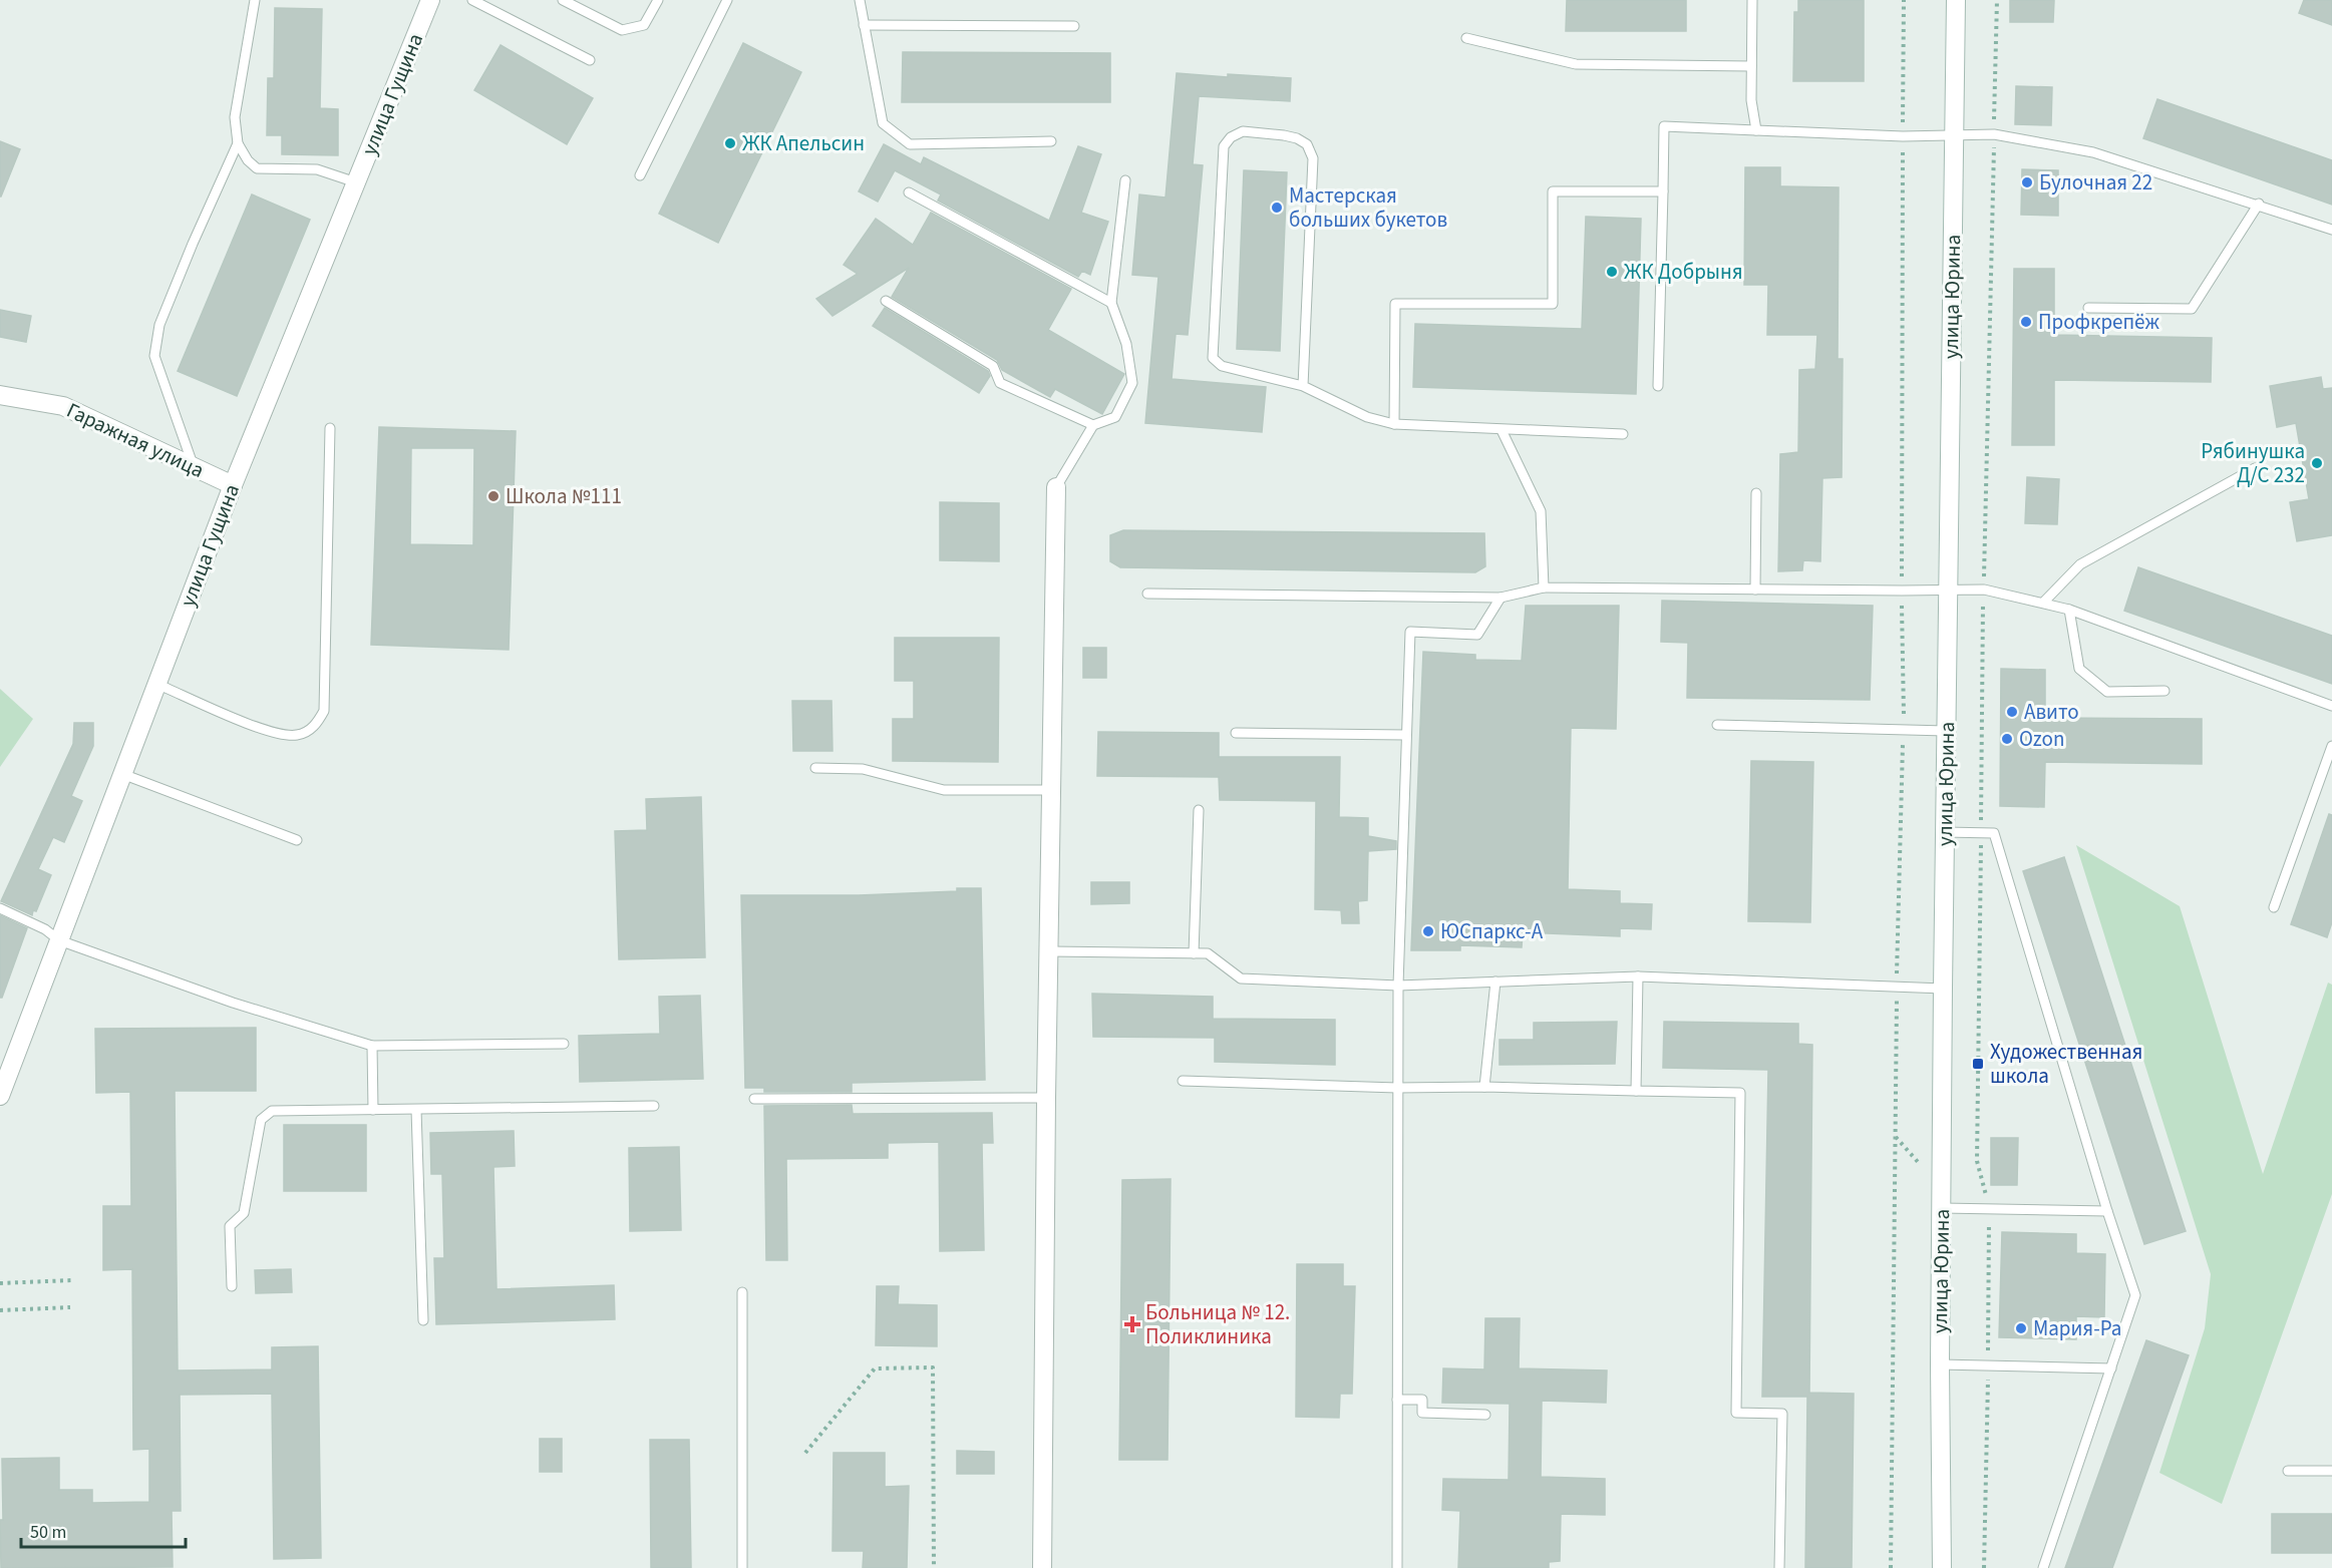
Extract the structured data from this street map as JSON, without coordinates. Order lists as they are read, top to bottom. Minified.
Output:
{"streets":{"street":["улица Гущина","улица Юрина","Гаражная улица"]},"crossings":[["улица Гущина","Гаражная улица"]],"places":{"other":["ЖК Апельсин","Булочная 22","Мастерская больших букетов","ЖК Добрыня","Профкрепёж","Рябинушка Д/С 232","Школа №111","Авито","Ozon","ЮСпаркс-А","Мария-Ра"],"transit":["Художественная школа"],"health":["Больница № 12. Поликлиника"]},"scale_bar":"50 m"}
